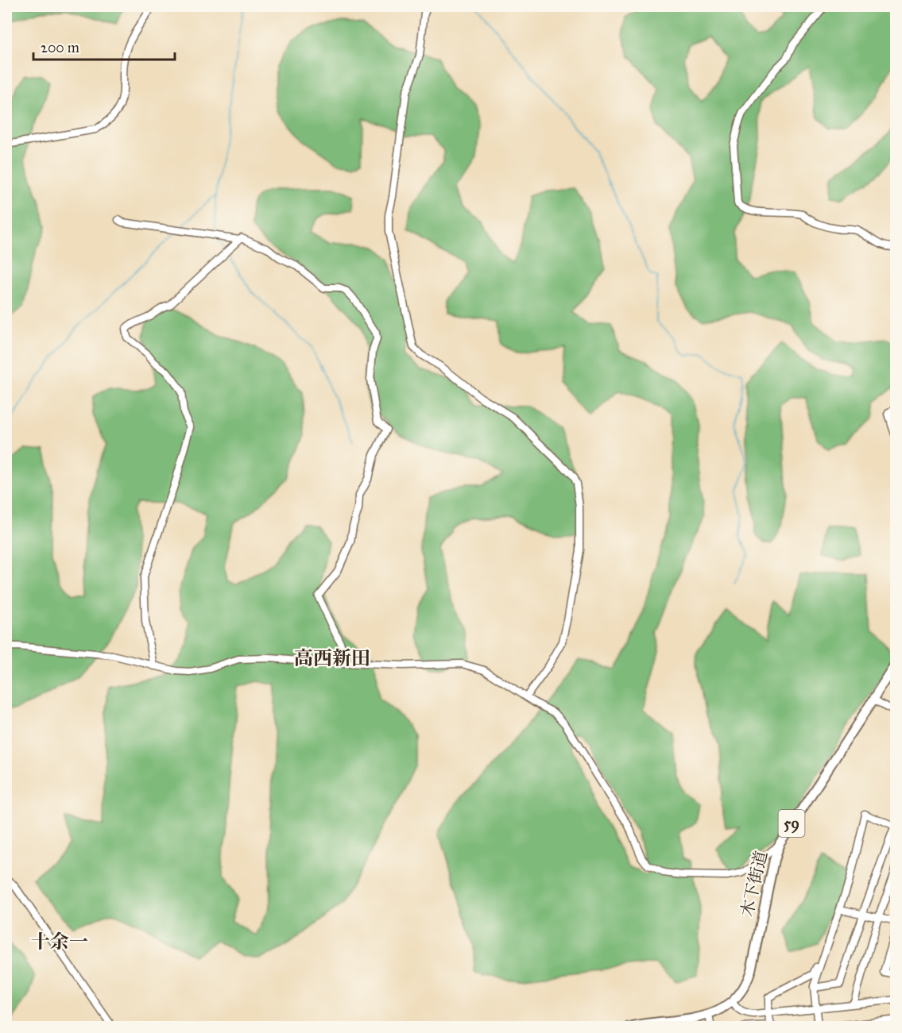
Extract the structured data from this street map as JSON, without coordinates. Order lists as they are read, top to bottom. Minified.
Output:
{"streets":{"main road":["59","木下街道"]},"districts":["高西新田","十余一"],"scale_bar":"200 m"}
